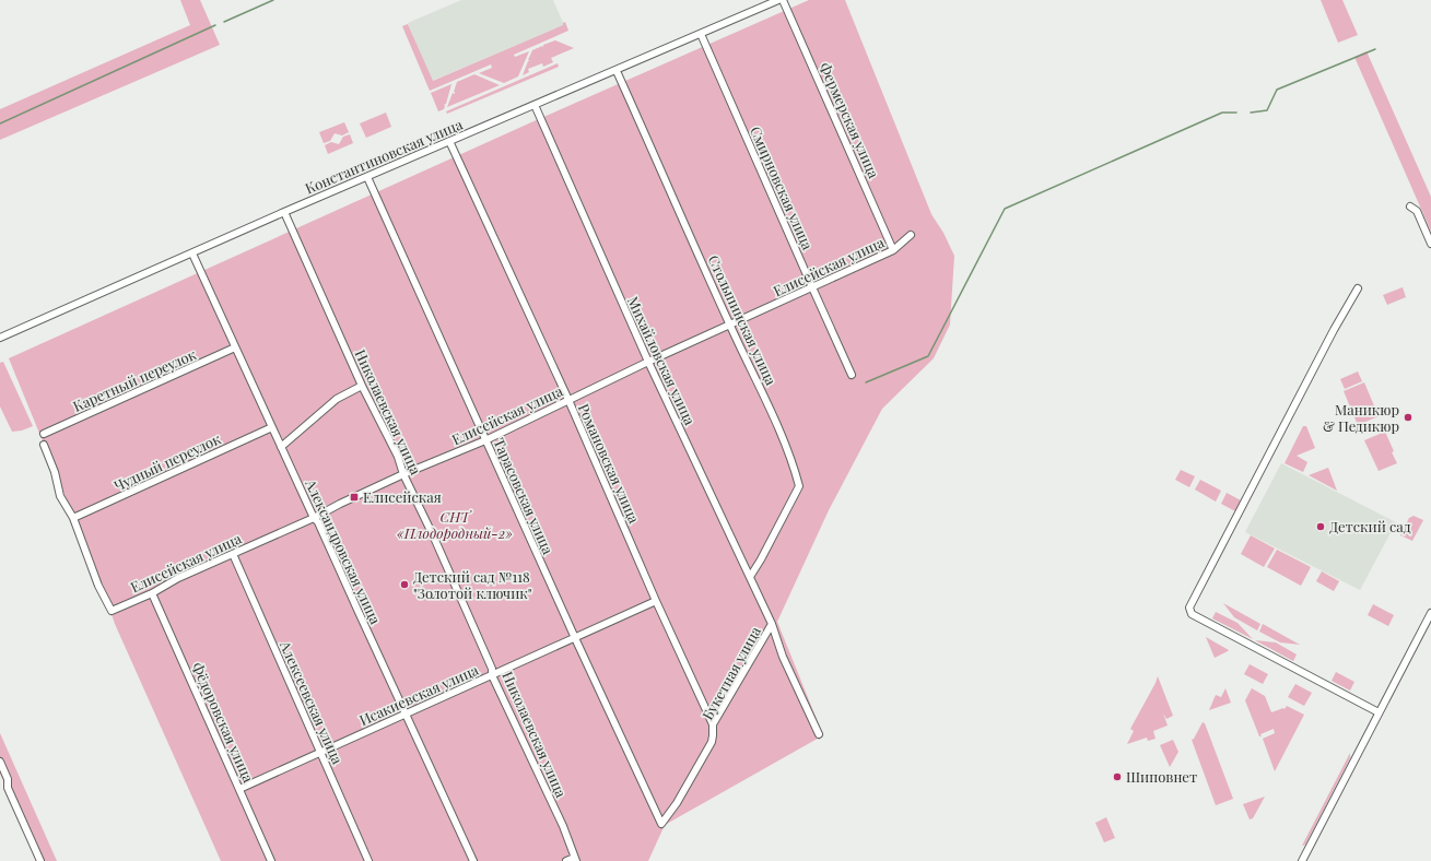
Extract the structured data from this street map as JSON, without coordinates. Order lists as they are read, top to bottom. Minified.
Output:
{"streets":{"street":["Фермерская улица","Константиновская улица","Смирновская улица","Елисейская улица","Столыпинская улица","Михайловская улица","Каретный переулок","Николаевская улица","Чудный переулок","Романовская улица","Тарасовская улица","Александровская улица","Букетная улица","Исакиевская улица","Алексеевская улица","Фёдоровская улица"]},"crossings":[["Фермерская улица","Елисейская улица"],["Константиновская улица","Смирновская улица"],["Константиновская улица","Столыпинская улица"],["Константиновская улица","Михайловская улица"],["Константиновская улица","Николаевская улица"],["Константиновская улица","Романовская улица"],["Константиновская улица","Тарасовская улица"],["Константиновская улица","Александровская улица"],["Смирновская улица","Елисейская улица"],["Елисейская улица","Столыпинская улица"],["Елисейская улица","Михайловская улица"],["Елисейская улица","Николаевская улица"],["Елисейская улица","Чудный переулок"],["Елисейская улица","Романовская улица"],["Елисейская улица","Тарасовская улица"],["Елисейская улица","Александровская улица"],["Елисейская улица","Алексеевская улица"],["Елисейская улица","Фёдоровская улица"],["Столыпинская улица","Михайловская улица"],["Михайловская улица","Букетная улица"],["Каретный переулок","Александровская улица"],["Николаевская улица","Исакиевская улица"],["Чудный переулок","Александровская улица"],["Романовская улица","Букетная улица"],["Романовская улица","Исакиевская улица"],["Тарасовская улица","Букетная улица"],["Тарасовская улица","Исакиевская улица"],["Александровская улица","Исакиевская улица"],["Исакиевская улица","Алексеевская улица"],["Исакиевская улица","Фёдоровская улица"]],"parks":["СНТ «Плодородный-2»"],"places":{"other":["Маникюр & Педикюр","Детский сад","Детский сад №118 \"Золотой ключик\"","Шиповнет"],"transit":["Елисейская"]}}
